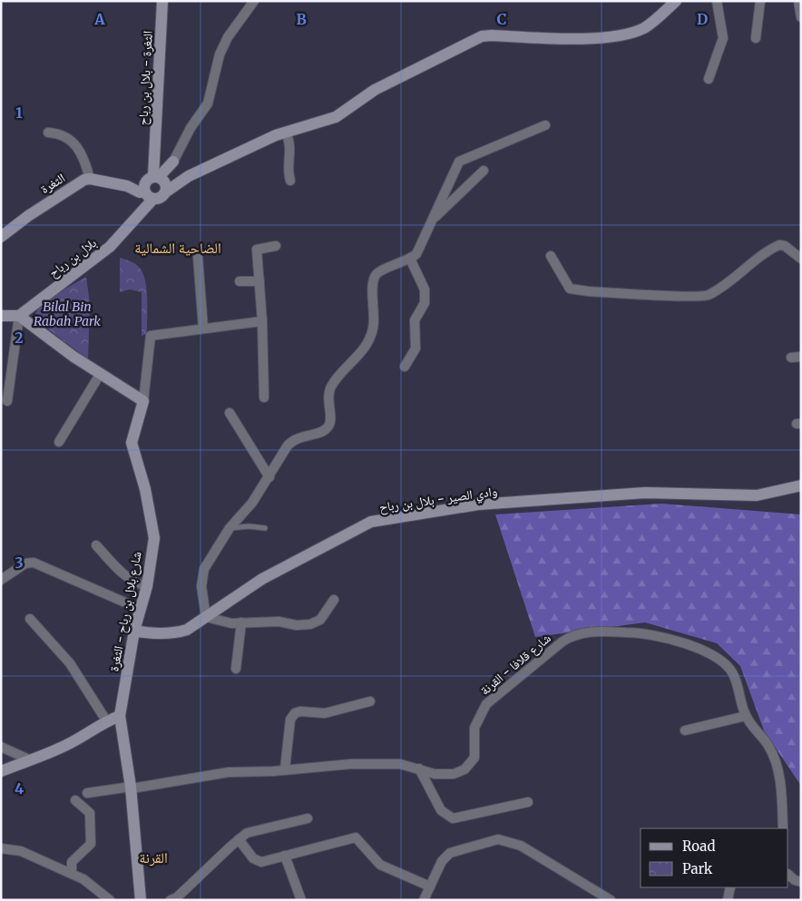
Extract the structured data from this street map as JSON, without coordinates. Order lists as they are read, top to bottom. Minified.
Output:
{"streets":{"street":["الثغرة - بلال بن رباح","الثغرة","بلال بن رباح","وادي الصير - بلال بن رباح","شارع بلال بن رباح - الثغرة","شارع قلافا - القرنة"]},"crossings":[["الثغرة - بلال بن رباح","بلال بن رباح"],["وادي الصير - بلال بن رباح","شارع بلال بن رباح - الثغرة"],["شارع بلال بن رباح - الثغرة","شارع قلافا - القرنة"]],"districts":["الضاحية الشمالية","القرنة"],"parks":["Bilal Bin Rabah Park"],"legend":["Road","Park"],"grid":{"columns":["A","B","C","D"],"rows":["1","2","3","4"]}}
